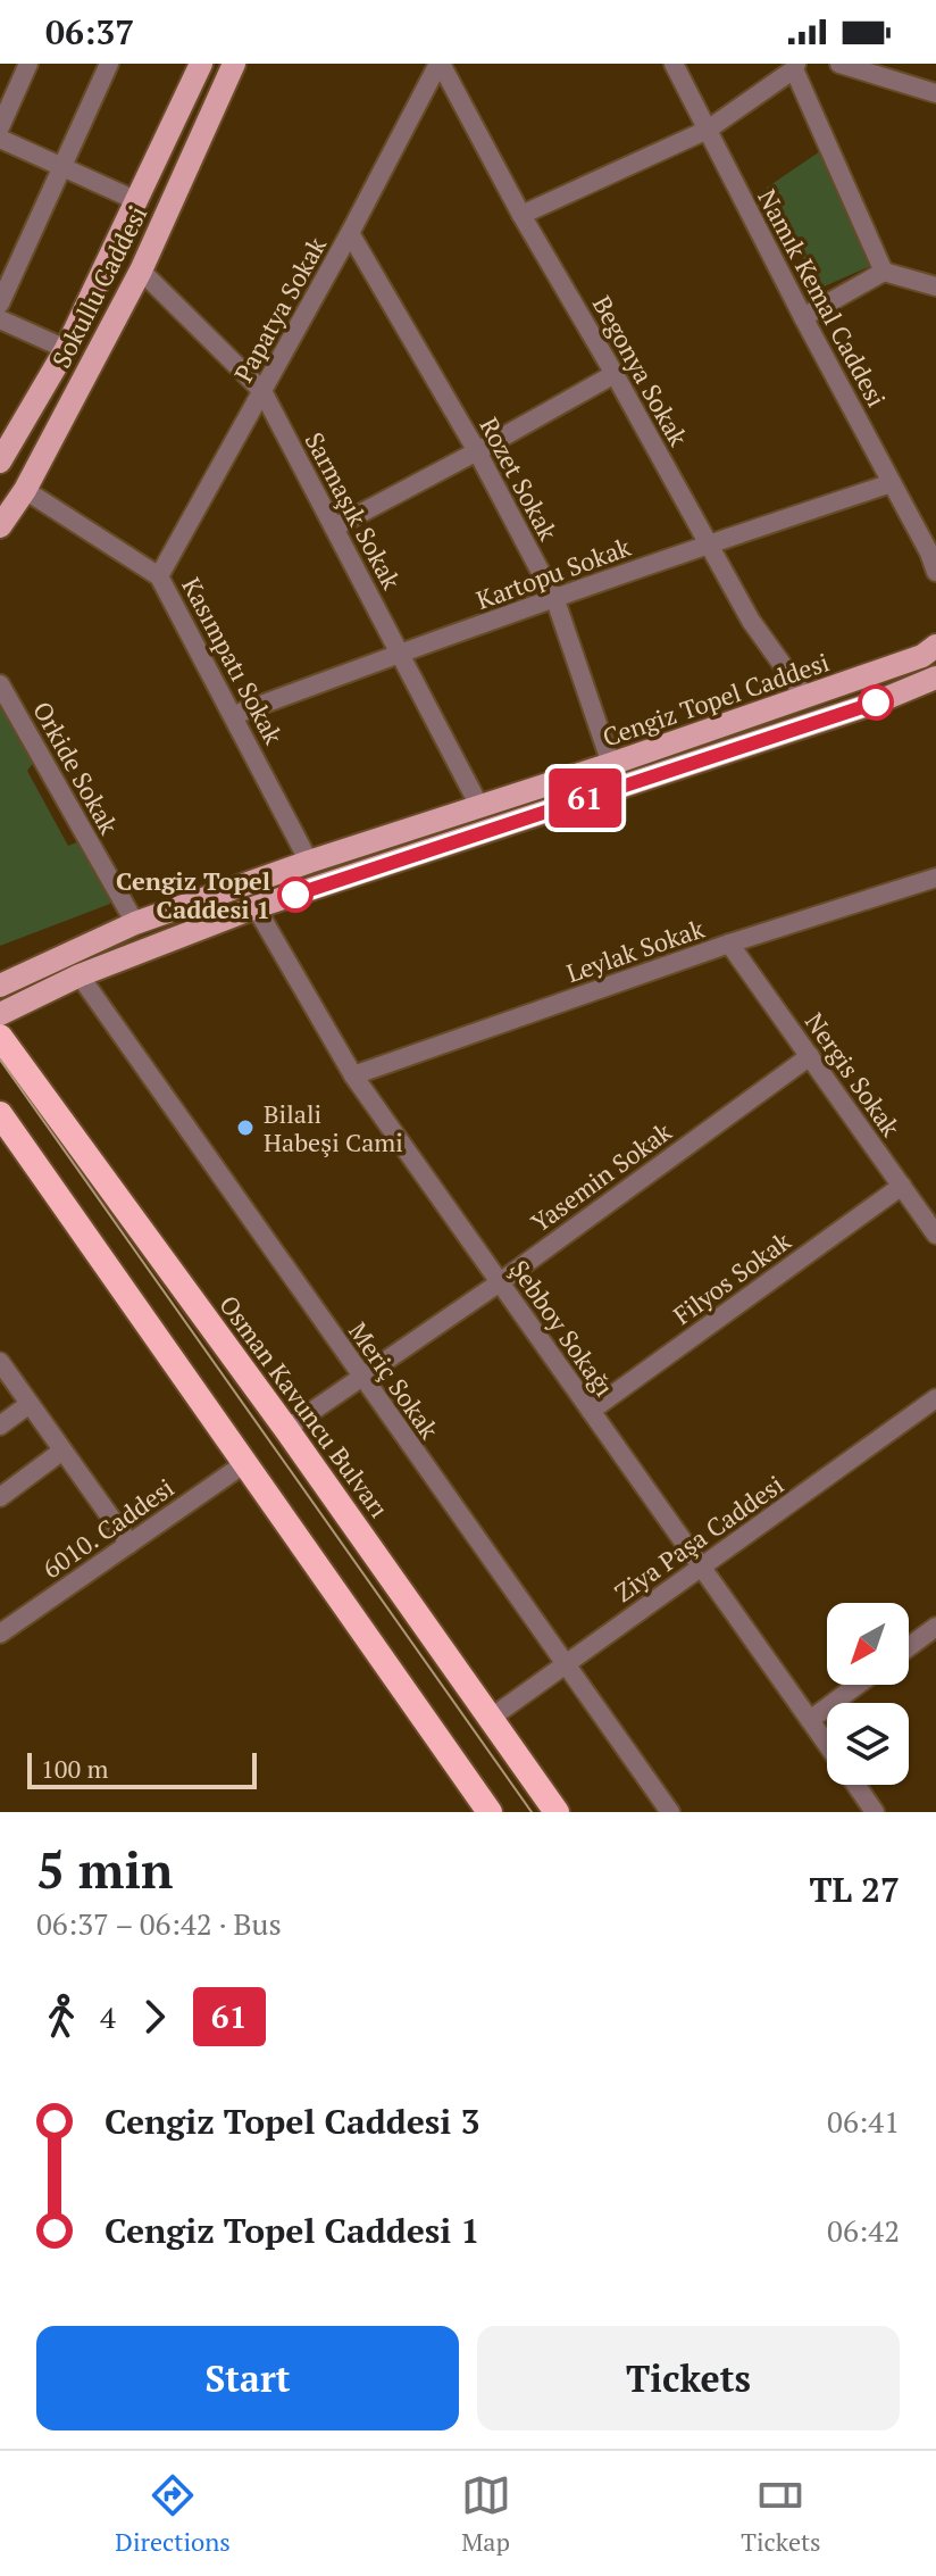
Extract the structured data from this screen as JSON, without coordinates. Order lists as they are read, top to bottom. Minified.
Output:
{"streets":{"highway":["Osman Kavuncu Bulvarı"],"main road":["Sokullu Caddesi","Cengiz Topel Caddesi"],"street":["Namık Kemal Caddesi","Papatya Sokak","Begonya Sokak","Rozet Sokak","Sarmaşık Sokak","Kartopu Sokak","Kasımpatı Sokak","Orkide Sokak","Leylak Sokak","Nergis Sokak","Yasemin Sokak","Filyos Sokak","Şebboy Sokağı","Meriç Sokak","6010. Caddesi","Ziya Paşa Caddesi"]},"crossings":[["Sokullu Caddesi","Sarmaşık Sokak"],["Sokullu Caddesi","Kasımpatı Sokak"],["Namık Kemal Caddesi","Kartopu Sokak"],["Papatya Sokak","Begonya Sokak"],["Papatya Sokak","Rozet Sokak"],["Papatya Sokak","Sarmaşık Sokak"],["Papatya Sokak","Kasımpatı Sokak"],["Begonya Sokak","Kartopu Sokak"],["Begonya Sokak","Cengiz Topel Caddesi"],["Rozet Sokak","Kartopu Sokak"],["Rozet Sokak","Cengiz Topel Caddesi"],["Sarmaşık Sokak","Kartopu Sokak"],["Sarmaşık Sokak","Cengiz Topel Caddesi"],["Kartopu Sokak","Kasımpatı Sokak"],["Kasımpatı Sokak","Cengiz Topel Caddesi"],["Cengiz Topel Caddesi","Orkide Sokak"],["Cengiz Topel Caddesi","Şebboy Sokağı"],["Cengiz Topel Caddesi","Meriç Sokak"],["Leylak Sokak","Nergis Sokak"],["Leylak Sokak","Şebboy Sokağı"],["Nergis Sokak","Yasemin Sokak"],["Nergis Sokak","Filyos Sokak"],["Yasemin Sokak","Şebboy Sokağı"],["Yasemin Sokak","Meriç Sokak"],["Yasemin Sokak","Osman Kavuncu Bulvarı"],["Filyos Sokak","Şebboy Sokağı"],["Şebboy Sokağı","Ziya Paşa Caddesi"],["Meriç Sokak","Ziya Paşa Caddesi"],["Osman Kavuncu Bulvarı","Ziya Paşa Caddesi"]],"places":["Cengiz Topel Caddesi 1","Bilali Habeşi Cami"],"lines":["bus line 61"],"scale_bar":"100 m","north":"bottom left","page":{"status":"06:37","on_map":"61","scale":"100 m","heading":["5 min","06:37 – 06:42 · Bus","TL 27"],"legs":["4","61"],"list":[{"name":"Cengiz Topel Caddesi 3","value":"06:41"},{"name":"Cengiz Topel Caddesi 1","value":"06:42"}],"buttons":["Start","Tickets"],"tabs":["Directions","Map","Tickets"]}}
